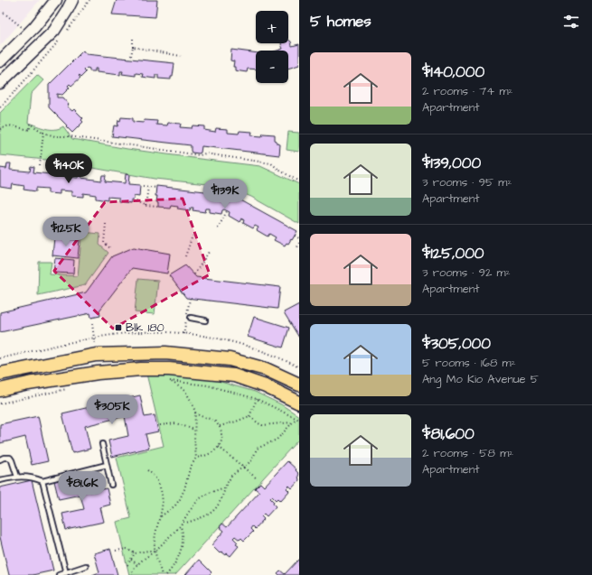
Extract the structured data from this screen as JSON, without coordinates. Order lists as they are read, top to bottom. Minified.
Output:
{"places":{"transit":["Blk 180"]},"page":{"heading":"5 homes","map_buttons":["+","−"],"list":[{"name":"$140,000","note":"2 rooms · 74 m² · Apartment"},{"name":"$139,000","note":"3 rooms · 95 m² · Apartment"},{"name":"$125,000","note":"3 rooms · 92 m² · Apartment"},{"name":"$305,000","note":"5 rooms · 168 m² · Ang Mo Kio Avenue 5"},{"name":"$81,600","note":"2 rooms · 58 m² · Apartment"}],"price":["$140K","$139K","$125K","$305K","$81.6K"]}}
